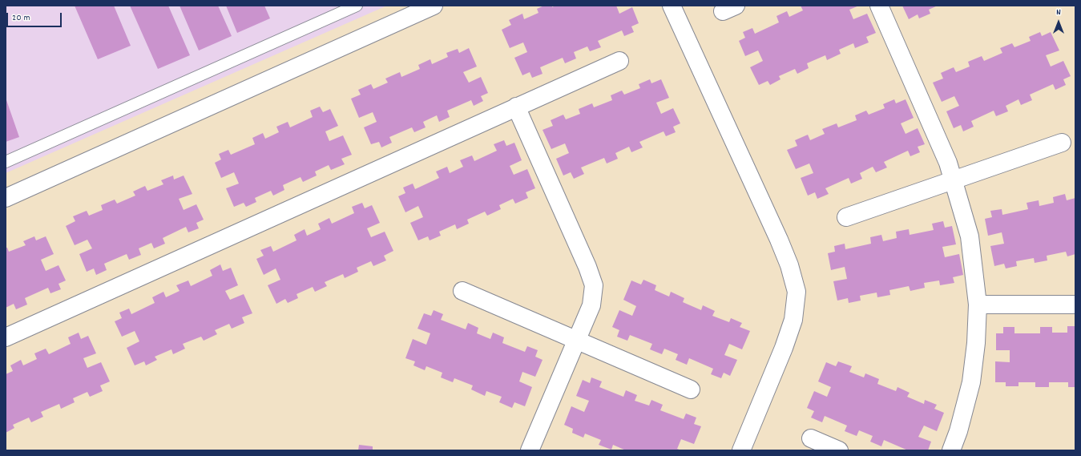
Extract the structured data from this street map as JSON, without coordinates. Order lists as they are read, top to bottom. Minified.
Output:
{"scale_bar":"20 m","north":"top"}
